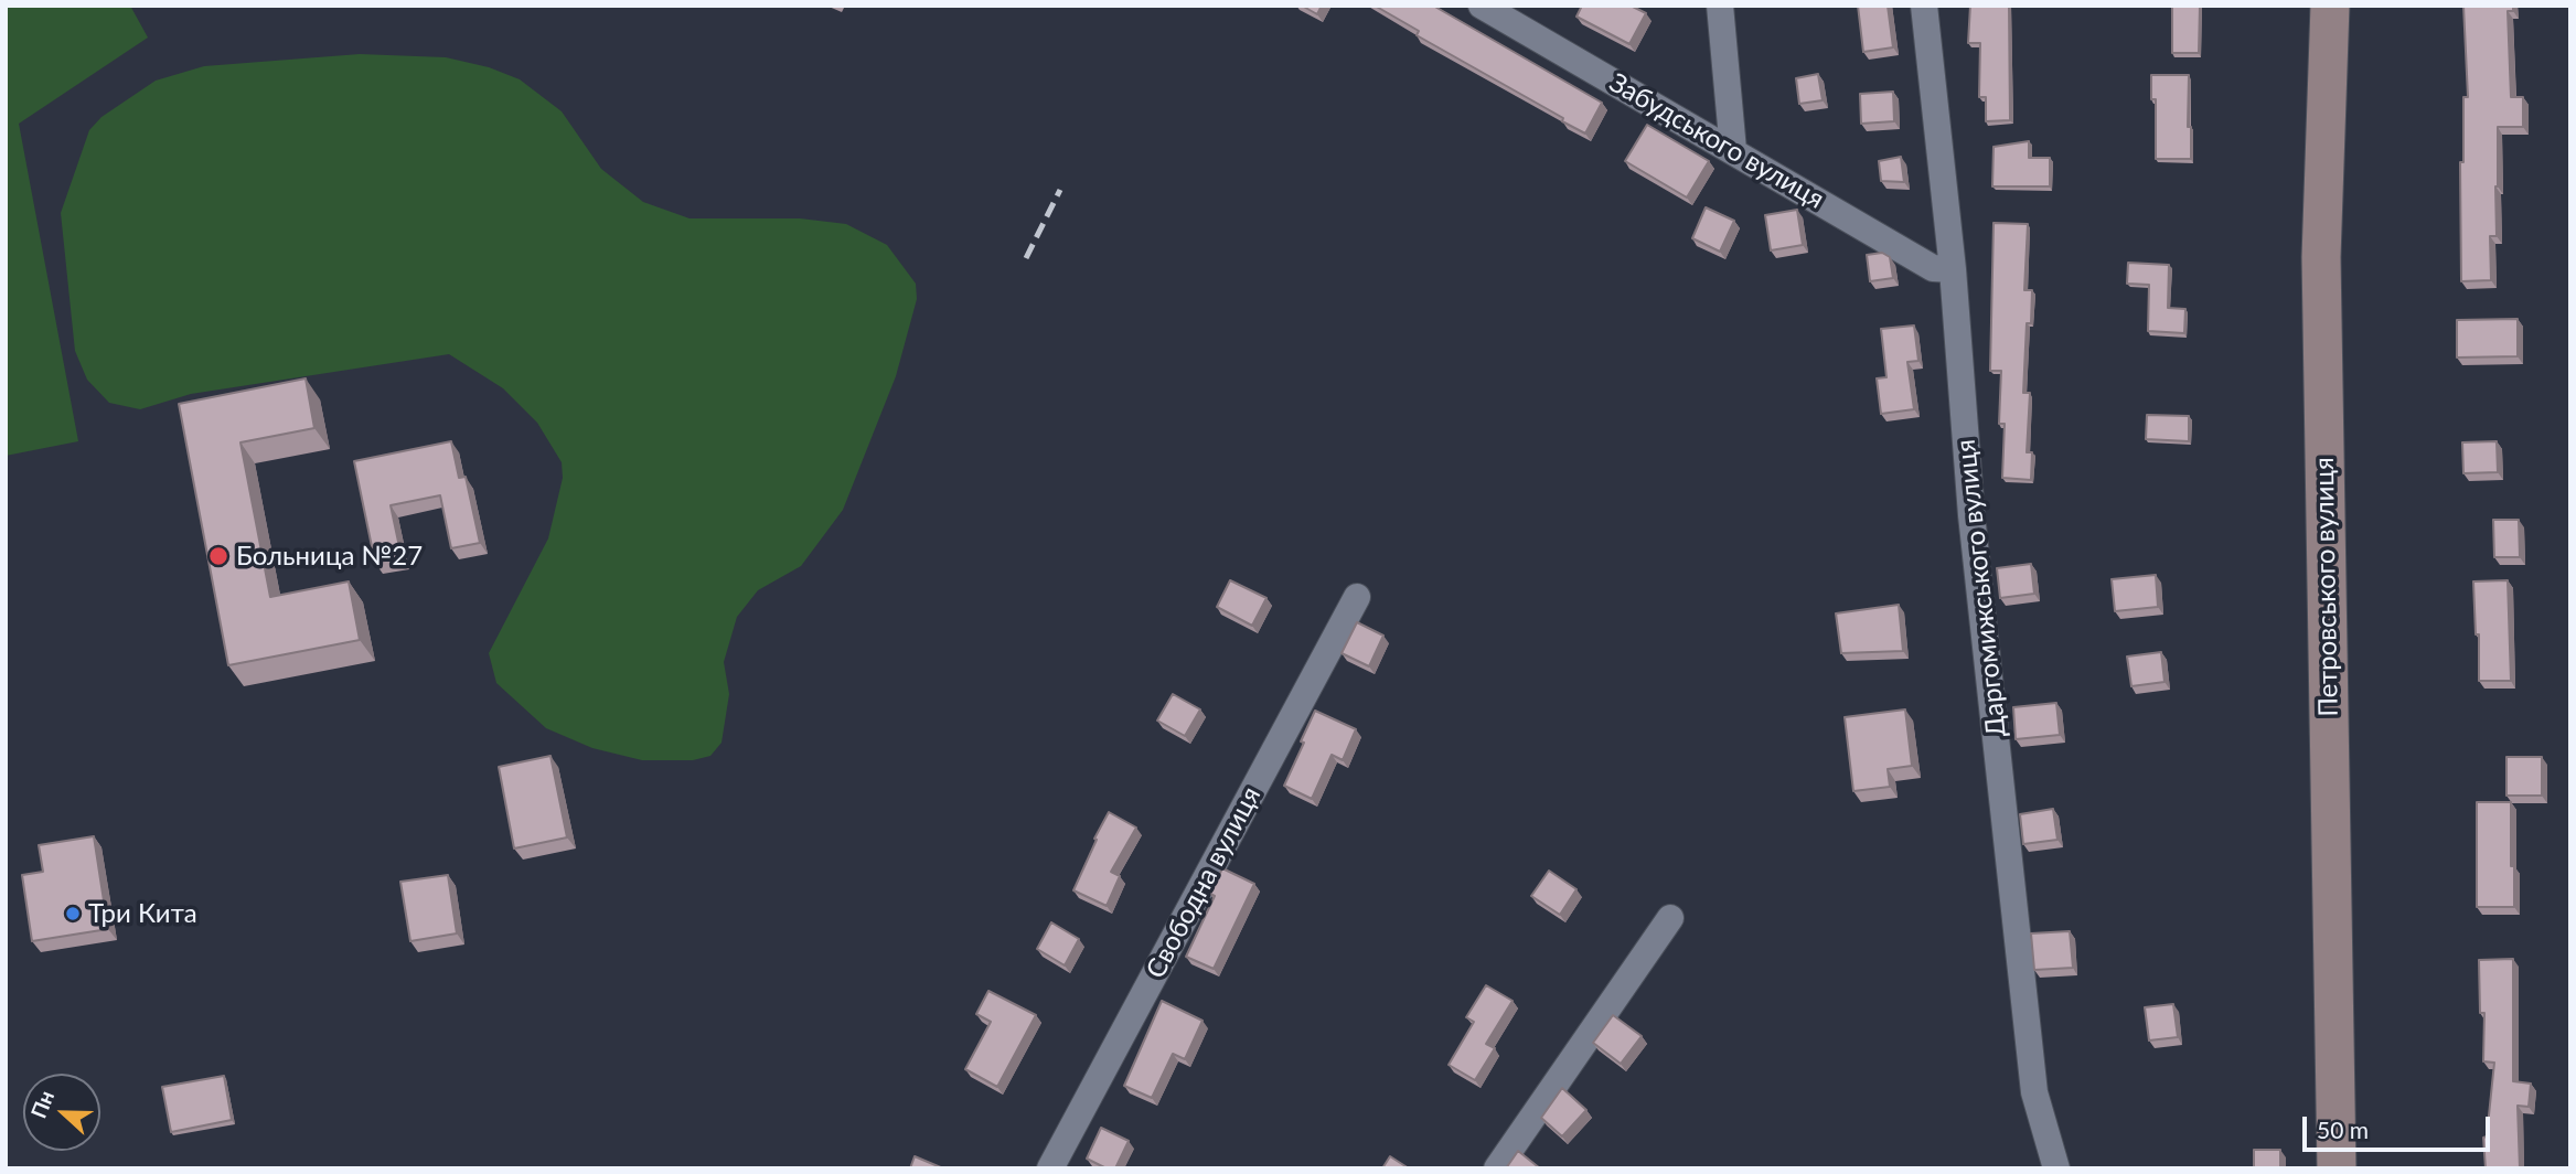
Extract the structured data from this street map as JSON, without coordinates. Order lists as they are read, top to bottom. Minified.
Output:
{"streets":{"main road":["Петровського вулиця"],"street":["Забудського вулиця","Даргомижського вулиця","Свободна вулиця"]},"crossings":[["Забудського вулиця","Даргомижського вулиця"]],"places":["Больница №27","Три Кита"],"scale_bar":"50 m","north":"left"}
